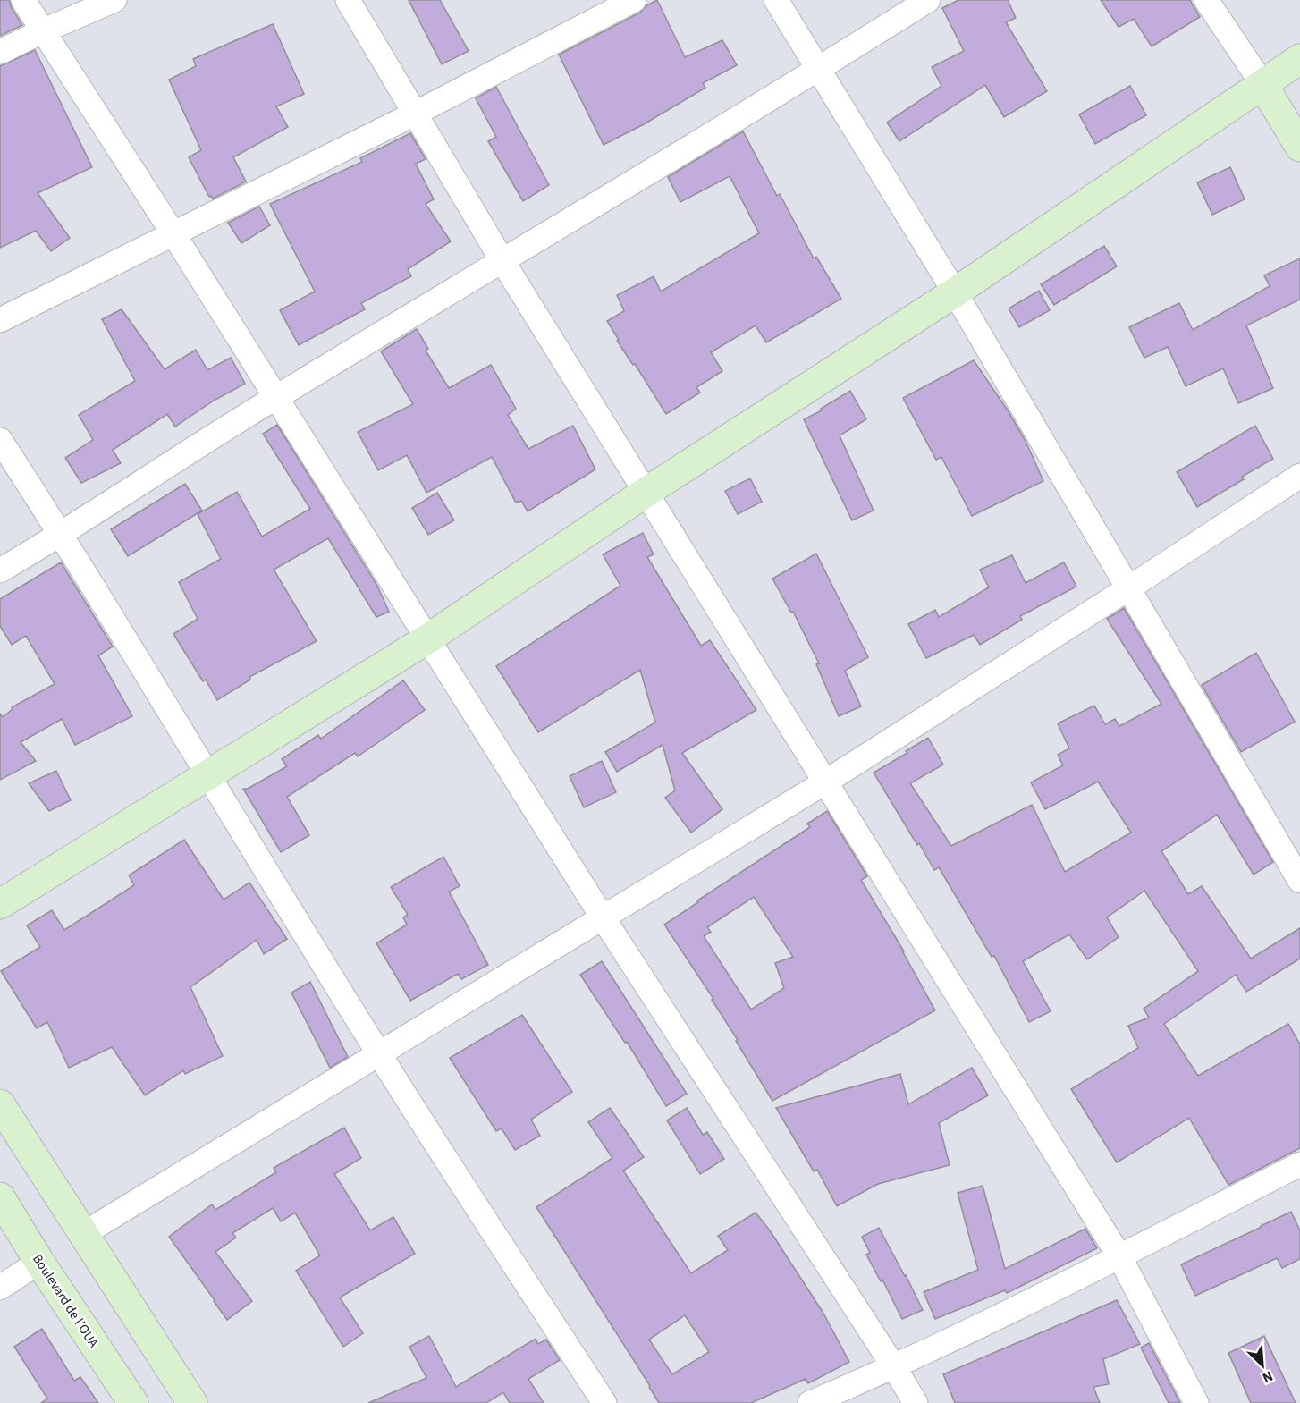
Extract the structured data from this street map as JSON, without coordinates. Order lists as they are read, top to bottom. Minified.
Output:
{"streets":{"street":["Boulevard de l'OUA"]},"north":"bottom right"}
